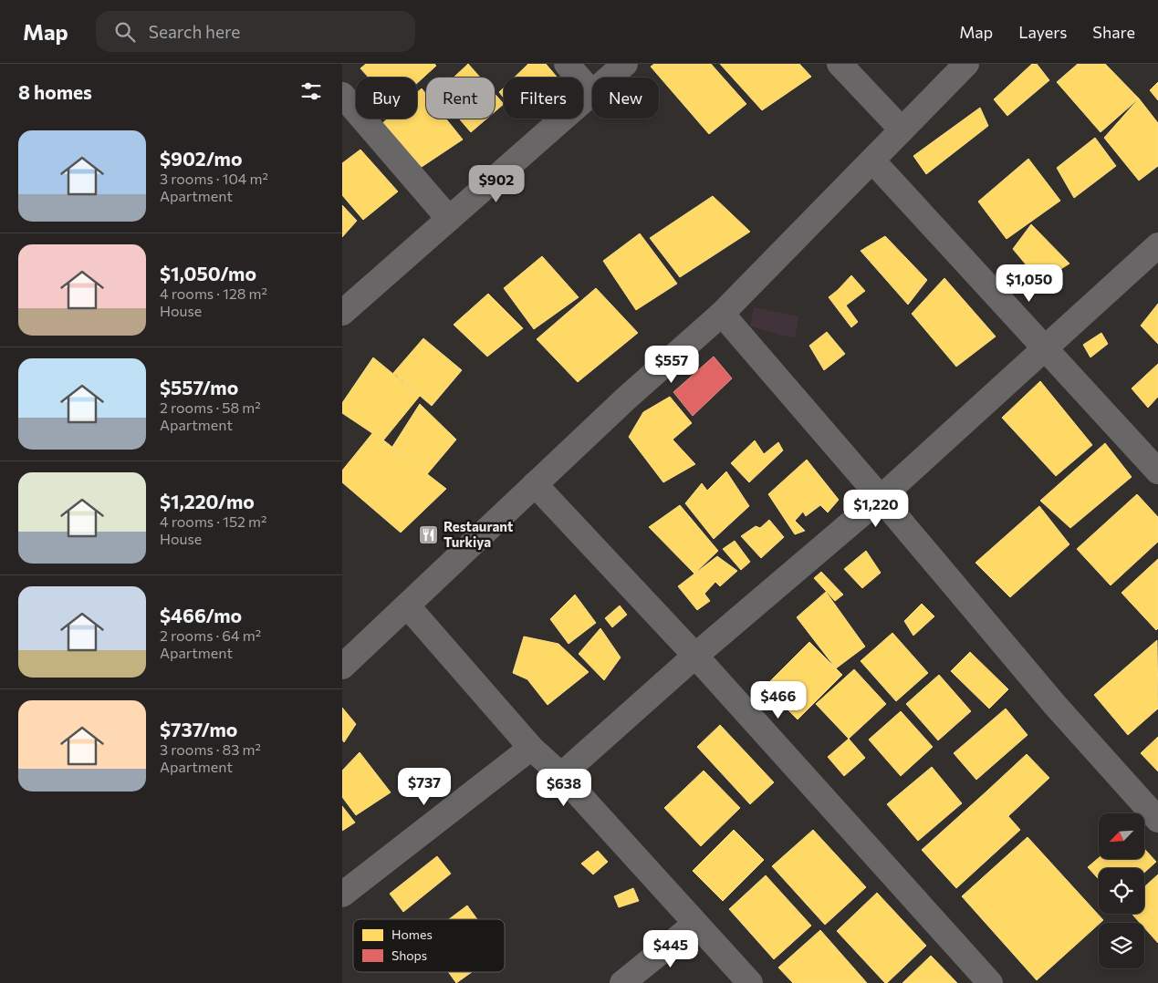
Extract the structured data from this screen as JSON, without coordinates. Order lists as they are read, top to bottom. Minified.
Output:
{"places":{"restaurant":["Restaurant Turkiya"]},"legend":["Homes","Shops"],"north":"bottom left","page":{"header":"Map","search":"Search here","nav":["Map","Layers","Share"],"heading":"8 homes","chip":["Buy","Rent","Filters","New"],"list":[{"name":"$902/mo","note":"3 rooms · 104 m² · Apartment"},{"name":"$1,050/mo","note":"4 rooms · 128 m² · House"},{"name":"$557/mo","note":"2 rooms · 58 m² · Apartment"},{"name":"$1,220/mo","note":"4 rooms · 152 m² · House"},{"name":"$466/mo","note":"2 rooms · 64 m² · Apartment"},{"name":"$737/mo","note":"3 rooms · 83 m² · Apartment"}],"price":["$902","$1,050","$557","$1,220","$466","$737","$638","$445"]}}
